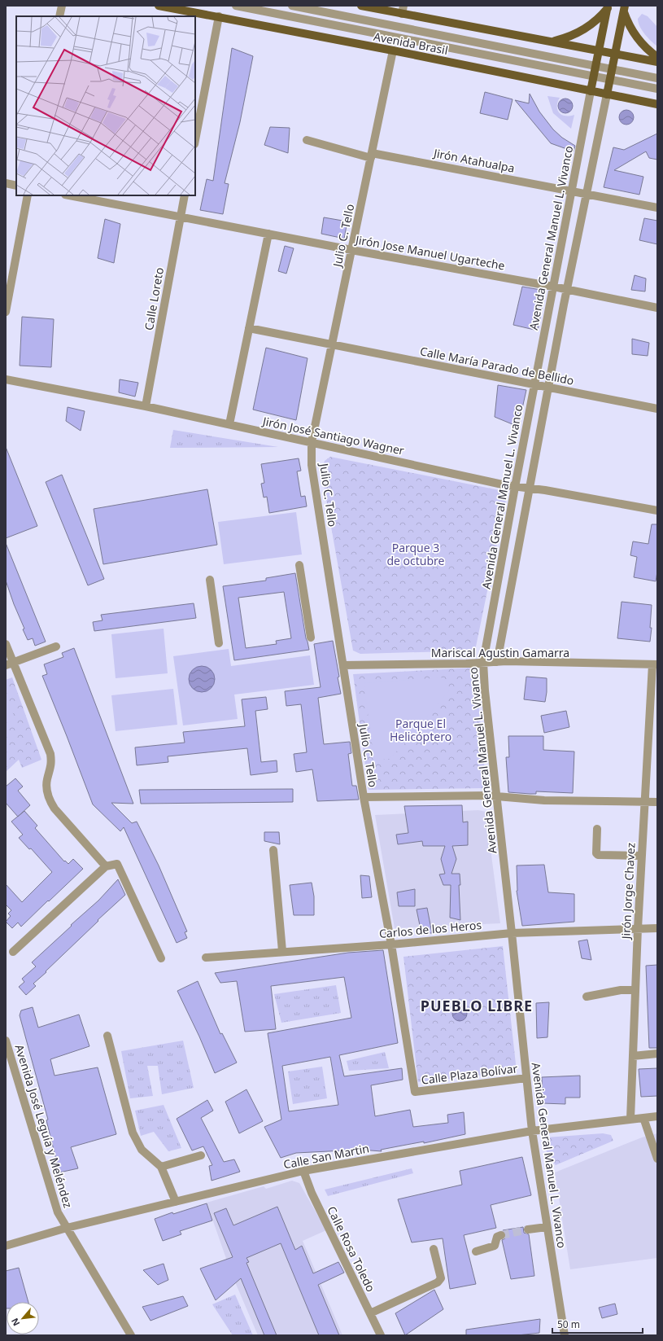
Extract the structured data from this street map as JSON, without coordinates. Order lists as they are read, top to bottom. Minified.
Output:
{"streets":{"main road":["Avenida Brasil"],"street":["Jirón Atahualpa","Julio C. Tello","Avenida General Manuel L. Vivanco","Jirón Jose Manuel Ugarteche","Calle Loreto","Calle María Parado de Bellido","Jirón José Santiago Wagner","Mariscal Agustin Gamarra","Jirón Jorge Chavez","Carlos de los Heros","Calle Plaza Bolívar","Avenida José Leguía y Meléndez","Calle San Martin","Calle Rosa Toledo"]},"crossings":[["Avenida Brasil","Julio C. Tello"],["Avenida Brasil","Avenida General Manuel L. Vivanco"],["Jirón Atahualpa","Julio C. Tello"],["Jirón Atahualpa","Avenida General Manuel L. Vivanco"],["Julio C. Tello","Jirón Jose Manuel Ugarteche"],["Julio C. Tello","Calle María Parado de Bellido"],["Julio C. Tello","Jirón José Santiago Wagner"],["Julio C. Tello","Mariscal Agustin Gamarra"],["Julio C. Tello","Carlos de los Heros"],["Julio C. Tello","Calle Plaza Bolívar"],["Avenida General Manuel L. Vivanco","Jirón Jose Manuel Ugarteche"],["Avenida General Manuel L. Vivanco","Calle María Parado de Bellido"],["Avenida General Manuel L. Vivanco","Jirón José Santiago Wagner"],["Avenida General Manuel L. Vivanco","Mariscal Agustin Gamarra"],["Avenida General Manuel L. Vivanco","Carlos de los Heros"],["Avenida General Manuel L. Vivanco","Calle Plaza Bolívar"],["Avenida General Manuel L. Vivanco","Calle San Martin"],["Jirón Jose Manuel Ugarteche","Calle Loreto"],["Calle Loreto","Jirón José Santiago Wagner"],["Mariscal Agustin Gamarra","Jirón Jorge Chavez"],["Jirón Jorge Chavez","Carlos de los Heros"],["Jirón Jorge Chavez","Calle San Martin"],["Avenida José Leguía y Meléndez","Calle San Martin"],["Calle San Martin","Calle Rosa Toledo"]],"districts":["PUEBLO LIBRE"],"parks":["Parque 3 de octubre","Parque El Helicóptero"],"scale_bar":"50 m","north":"bottom left"}
